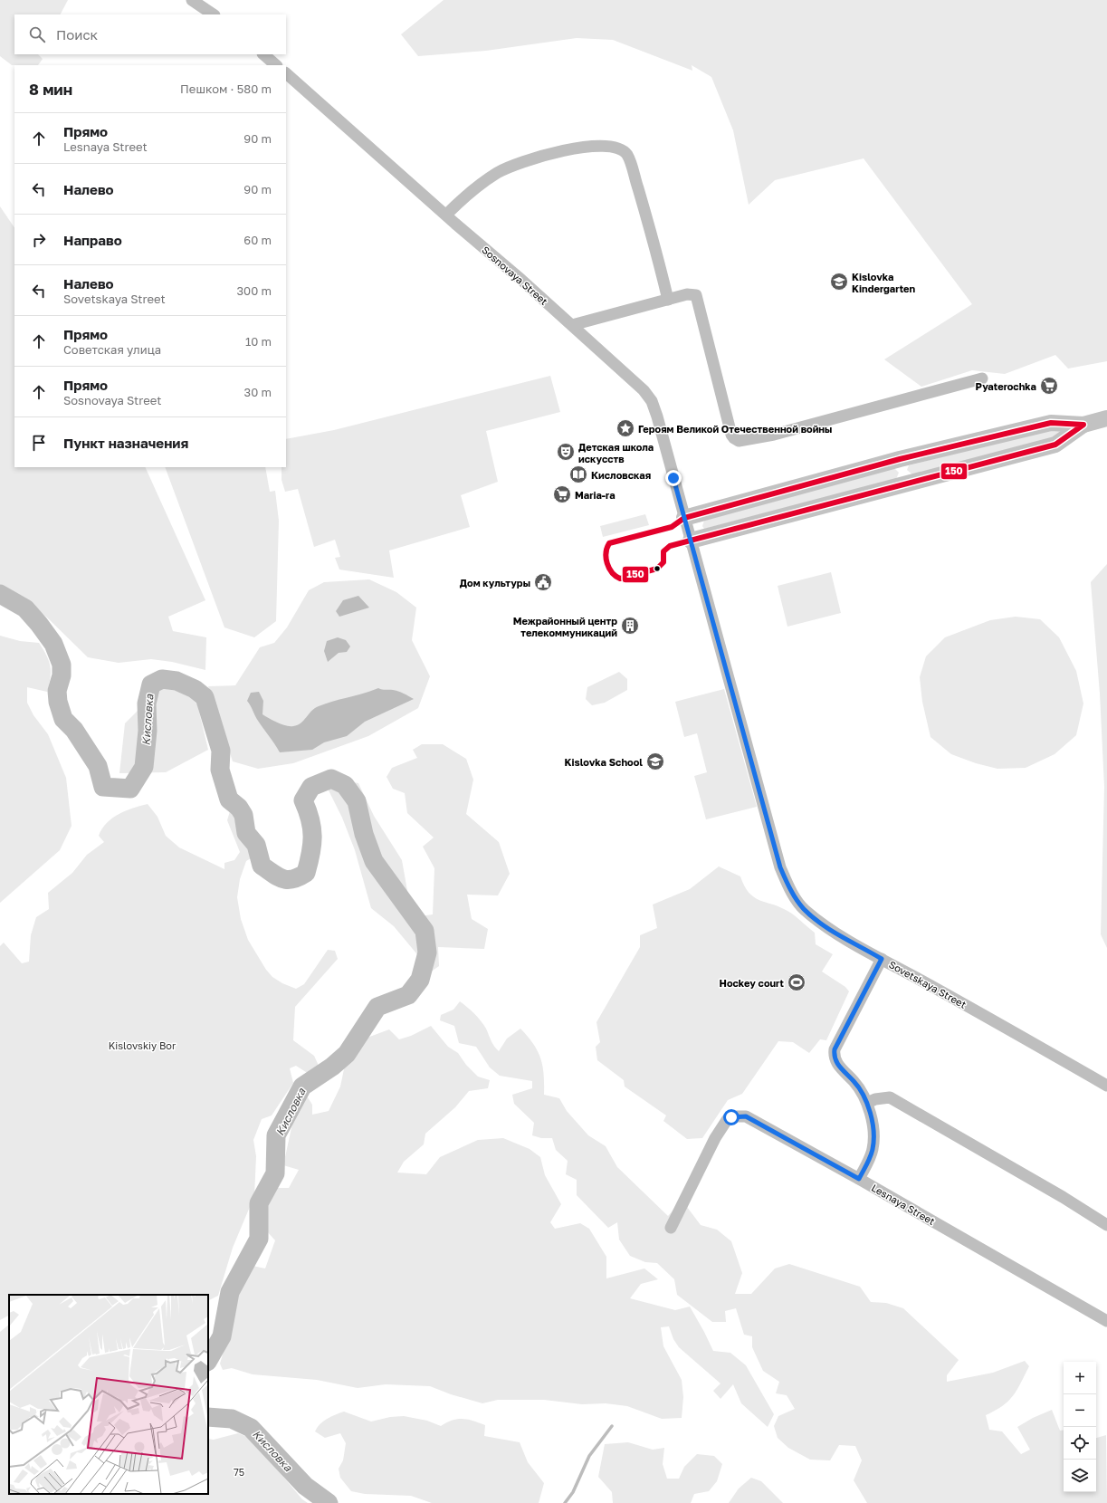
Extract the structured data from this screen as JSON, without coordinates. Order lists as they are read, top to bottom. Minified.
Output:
{"streets":{"street":["Sosnovaya Street","Sovetskaya Street","Lesnaya Street"]},"crossings":[["Sosnovaya Street","Sovetskaya Street"]],"water":["Кисловка"],"parks":["Kislovskiy Bor","75"],"places":{"school or university":["Kislovka Kindergarten","Kislovka School"],"supermarket":["Pyaterochka","Maria-ra"],"place":["Героям Великой Отечественной войны"],"theatre":["Детская школа искусств"],"library":["Кисловская"],"public building":["Дом культуры"],"building":["Межрайонный центр телекоммуникаций"],"sports":["Hockey court"]},"lines":["transit line 150"],"page":{"search":"Поиск","heading":["8 мин","Пешком · 580 m"],"list":[["Прямо","Lesnaya Street","90 m"],["Налево","90 m"],["Направо","60 m"],["Налево","Sovetskaya Street","300 m"],["Прямо","Советская улица","10 m"],["Прямо","Sosnovaya Street","30 m"],"Пункт назначения"],"map_buttons":["+","−"]}}
